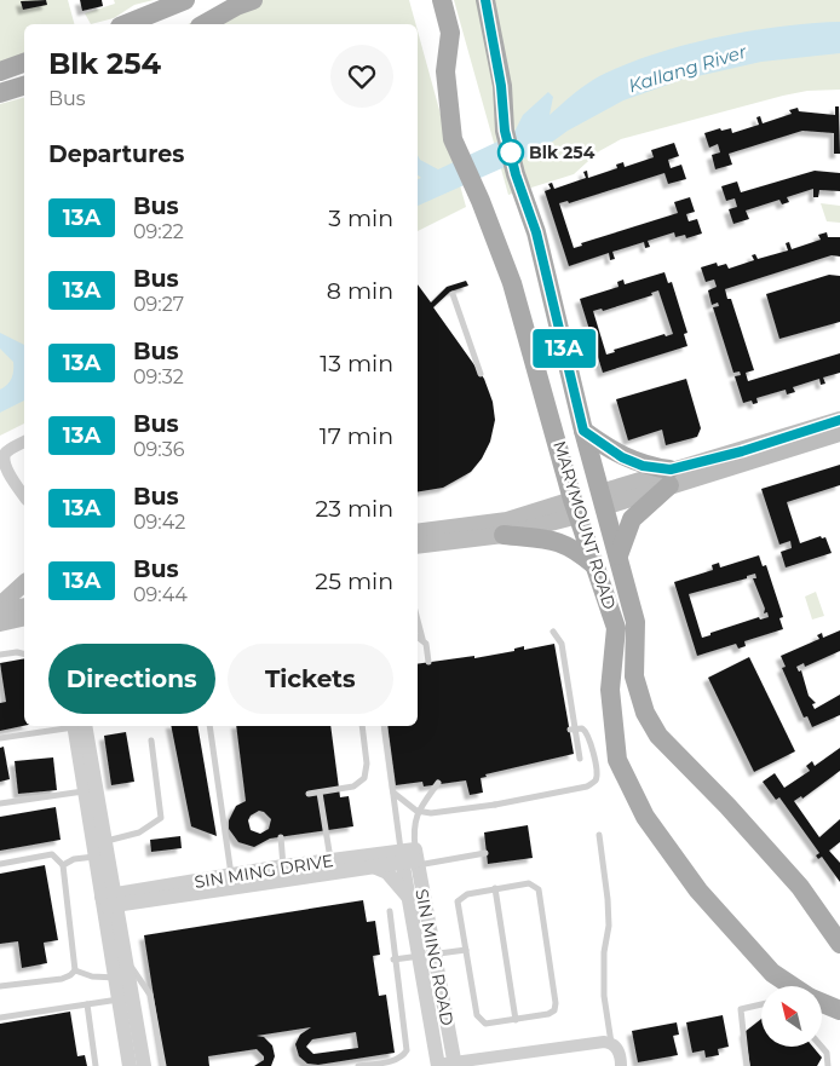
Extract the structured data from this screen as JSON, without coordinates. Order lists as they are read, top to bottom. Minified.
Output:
{"streets":{"main road":["MARYMOUNT ROAD"],"street":["SIN MING DRIVE","SIN MING ROAD"]},"crossings":[["SIN MING DRIVE","SIN MING ROAD"]],"water":["Kallang River"],"places":["Blk 254"],"lines":["bus line 13A"],"north":"top left","page":{"on_map":"13A","heading":[["Blk 254","Bus"],"Departures"],"list":[{"mark":"13A","name":"Bus","note":"09:22","value":"3 min"},{"mark":"13A","name":"Bus","note":"09:27","value":"8 min"},{"mark":"13A","name":"Bus","note":"09:32","value":"13 min"},{"mark":"13A","name":"Bus","note":"09:36","value":"17 min"},{"mark":"13A","name":"Bus","note":"09:42","value":"23 min"},{"mark":"13A","name":"Bus","note":"09:44","value":"25 min"}],"buttons":["Directions","Tickets"]}}
